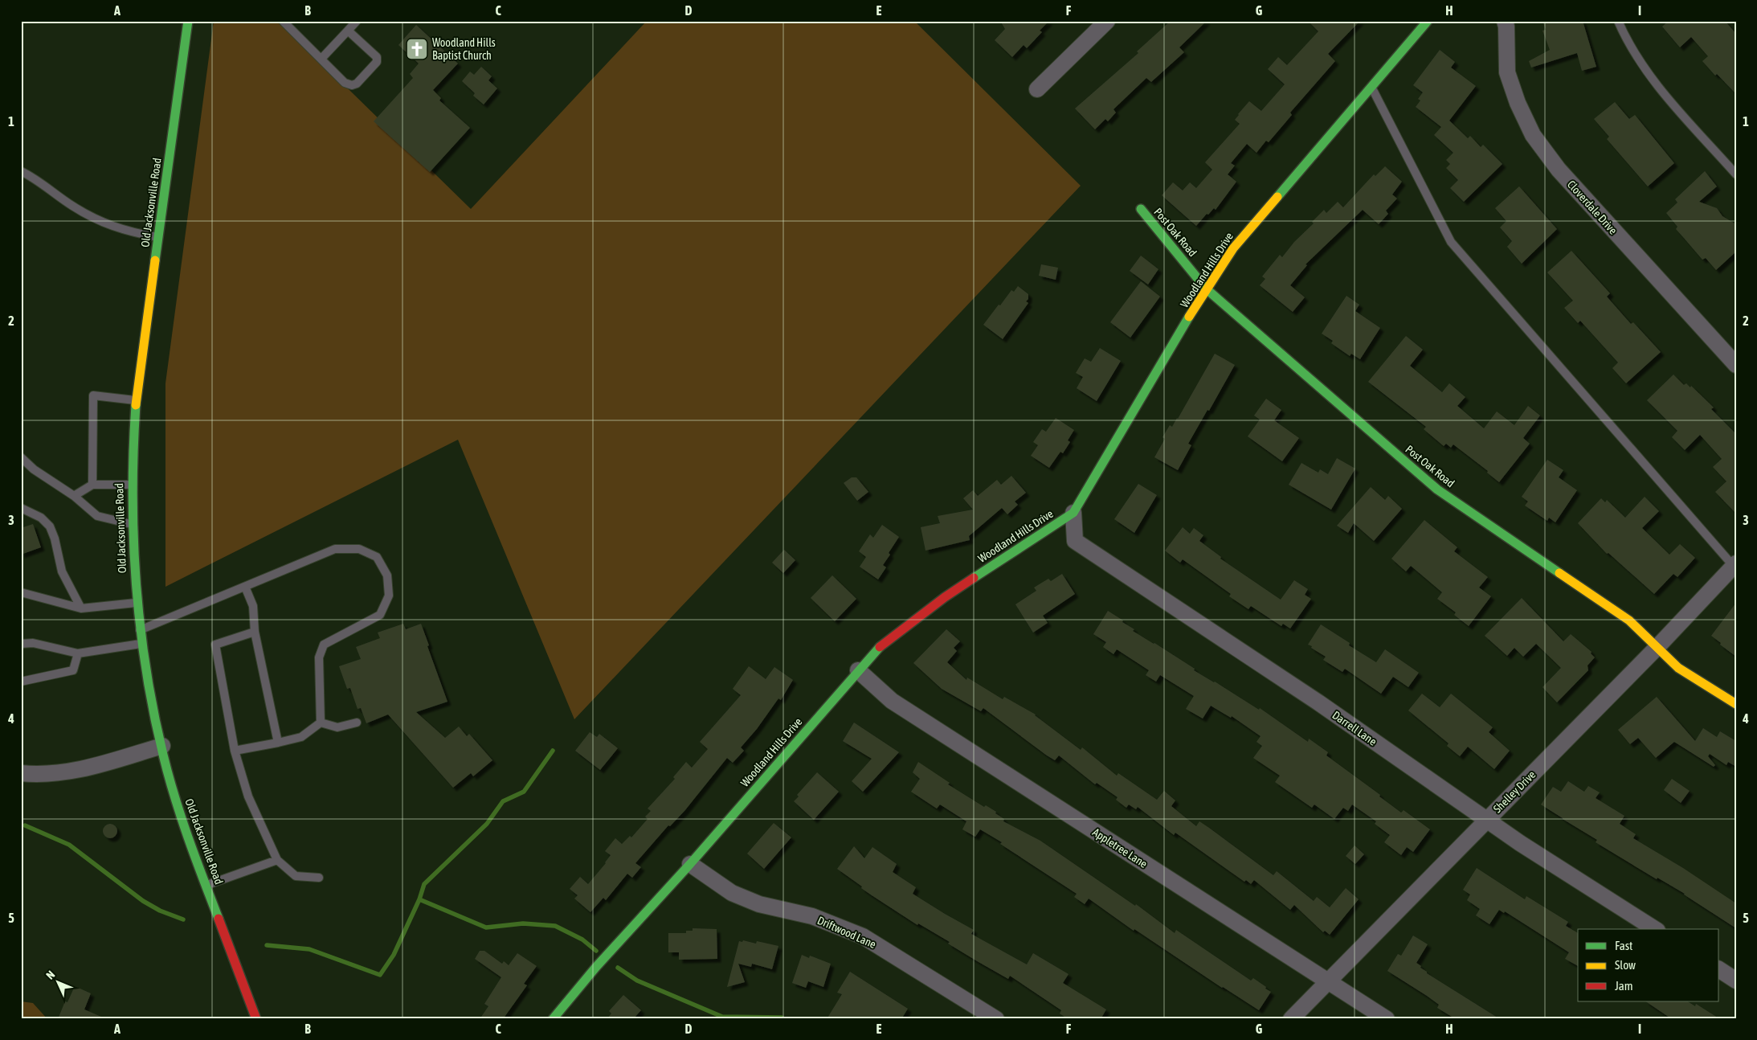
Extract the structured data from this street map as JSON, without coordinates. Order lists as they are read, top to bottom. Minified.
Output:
{"streets":{"street":["Old Jacksonville Road","Cloverdale Drive","Post Oak Road","Woodland Hills Drive","Darrell Lane","Shelley Drive","Appletree Lane","Driftwood Lane"]},"crossings":[["Post Oak Road","Woodland Hills Drive"],["Post Oak Road","Shelley Drive"],["Woodland Hills Drive","Darrell Lane"],["Woodland Hills Drive","Appletree Lane"],["Woodland Hills Drive","Driftwood Lane"],["Darrell Lane","Shelley Drive"],["Shelley Drive","Appletree Lane"]],"places":{"church":["Woodland Hills Baptist Church"]},"legend":["Fast","Slow","Jam"],"north":"top left","grid":{"columns":["A","B","C","D","E","F","G","H","I"],"rows":["1","2","3","4","5"]}}
